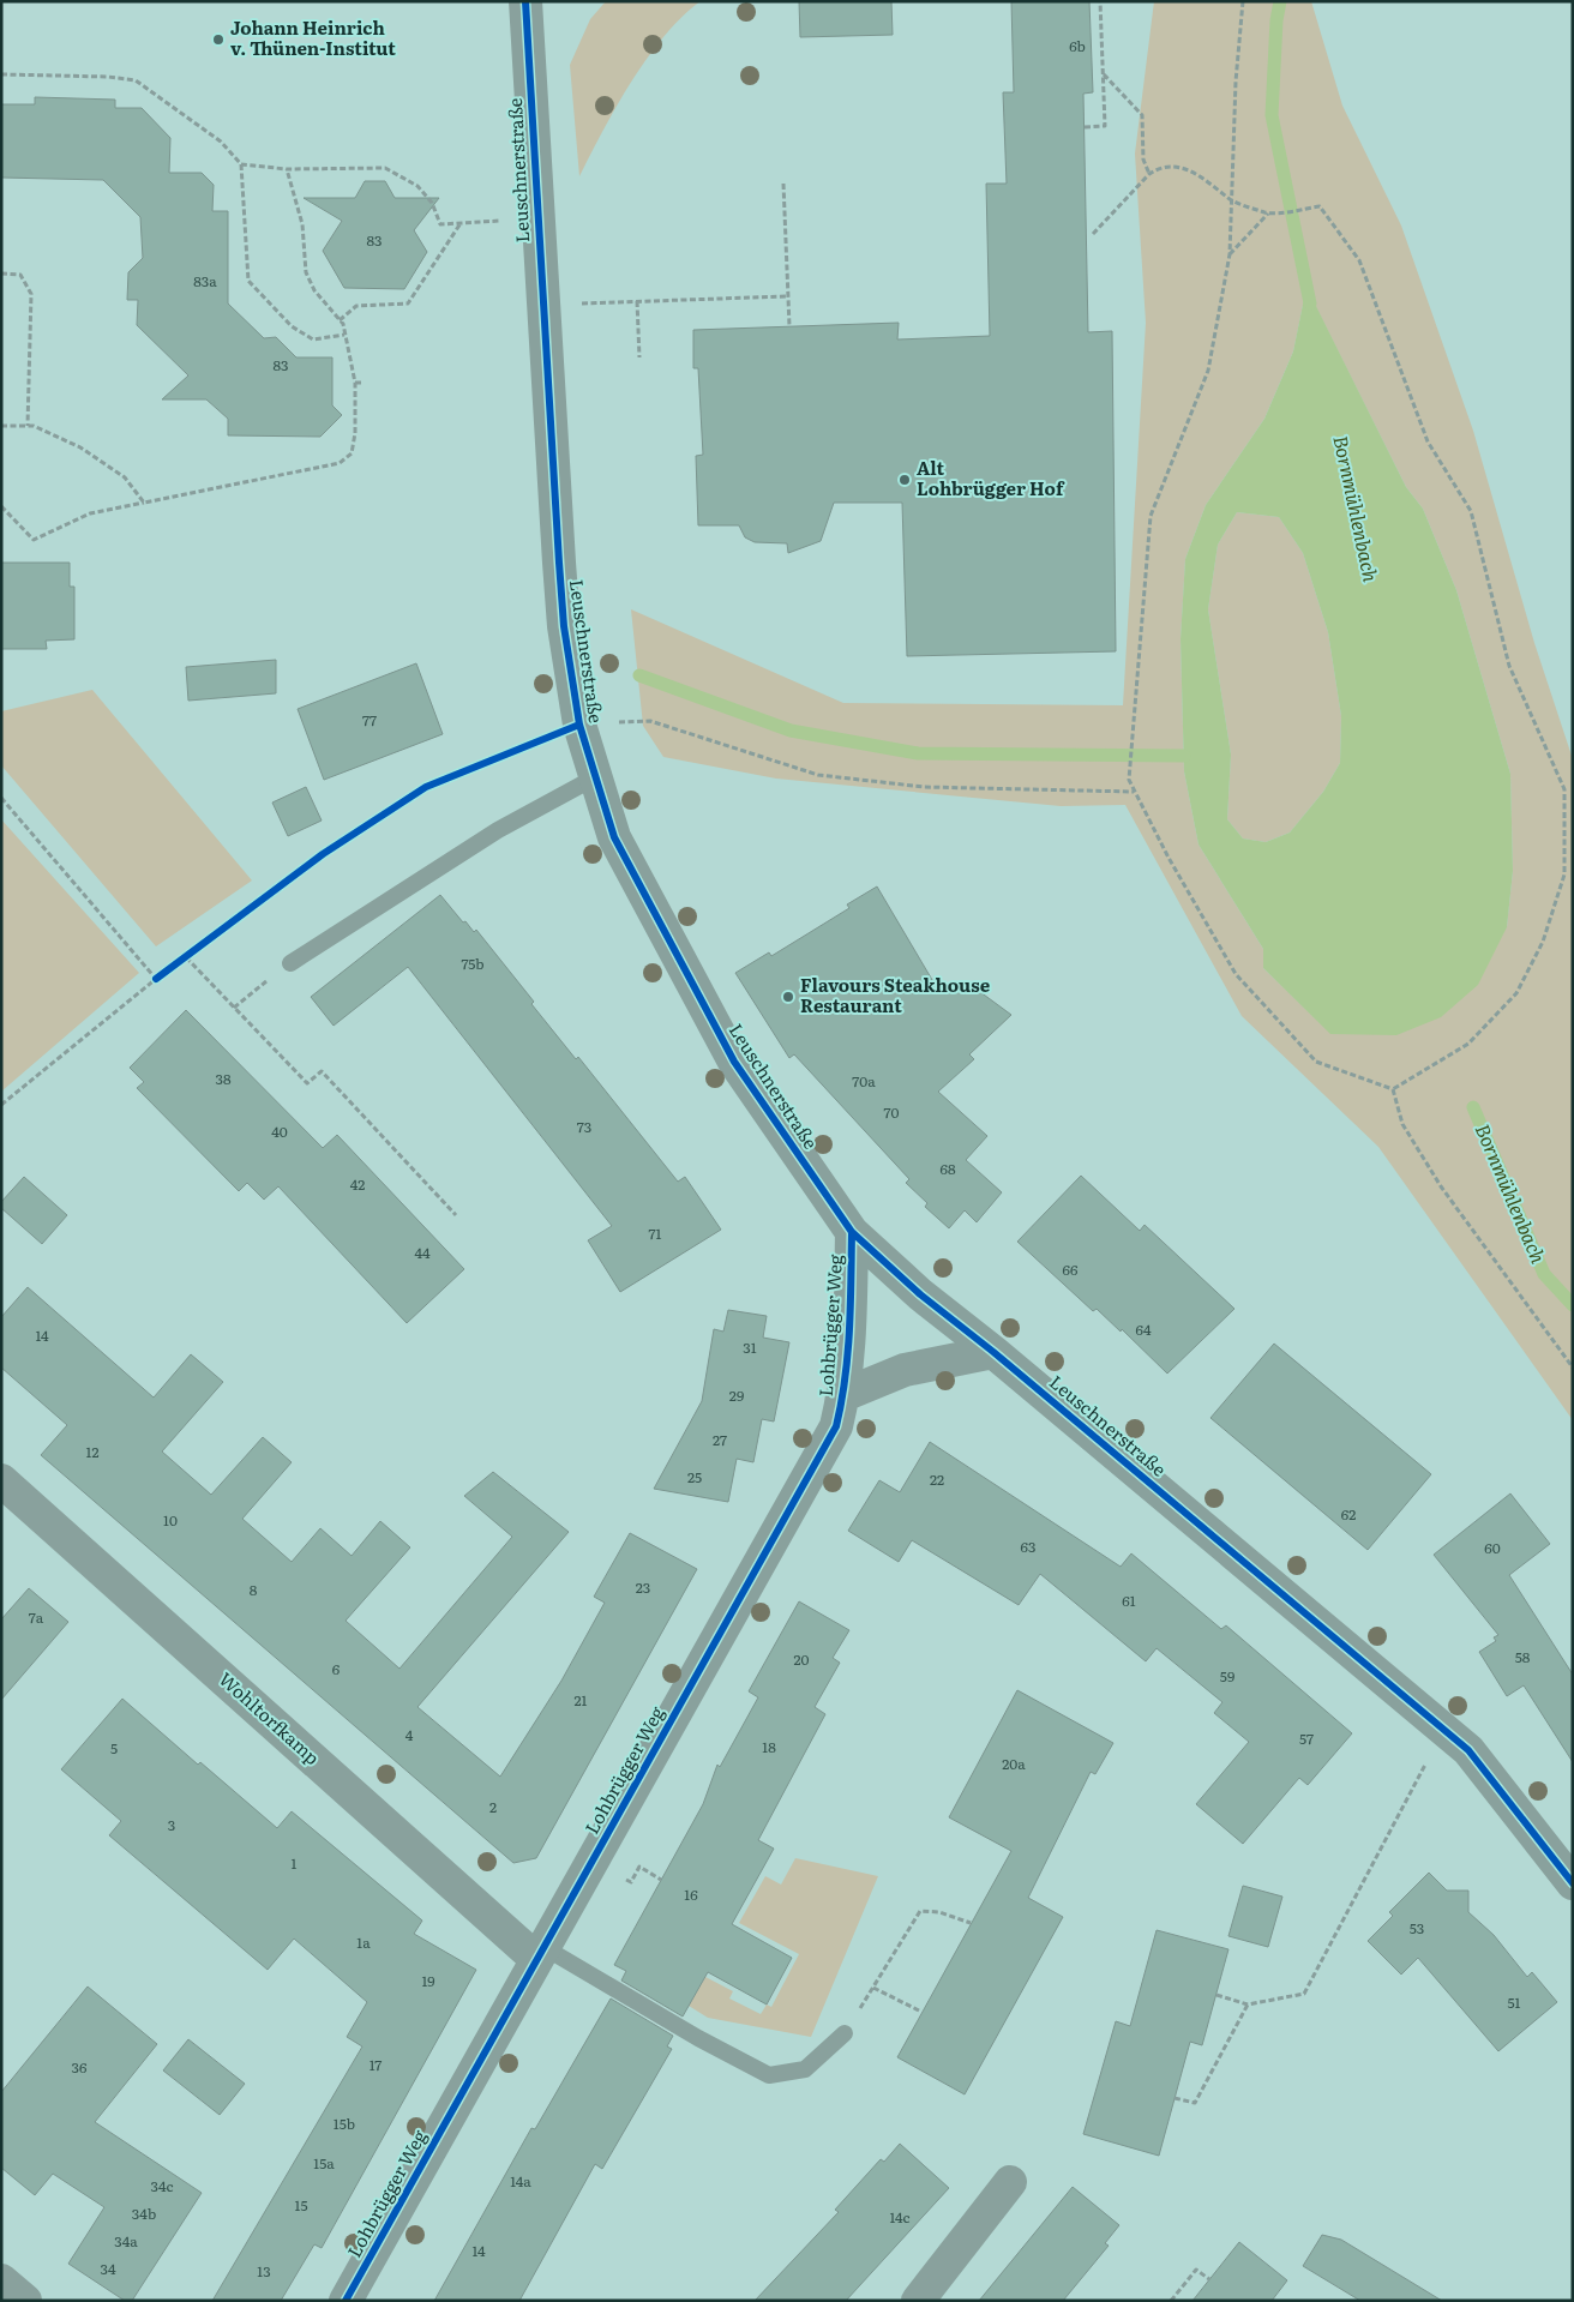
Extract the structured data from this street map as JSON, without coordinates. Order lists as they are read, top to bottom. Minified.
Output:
{"streets":{"street":["Leuschnerstraße","Lohbrügger Weg","Wohltorfkamp"]},"crossings":[["Leuschnerstraße","Lohbrügger Weg"],["Lohbrügger Weg","Wohltorfkamp"]],"water":["Bornmühlenbach"],"places":["Johann Heinrich v. Thünen-Institut","Alt Lohbrügger Hof","Flavours Steakhouse Restaurant"],"house_numbers":["6b","83","83a","83","77","75b","38","70a","70","73","40","68","42","71","44","66","64","14","31","29","27","12","25","22","62","10","63","60","23","8","61","7a","58","20","6","59","21","4","57","18","5","20a","2","3","1","16","53","1a","19","51","17","36","15b","15a","14a","34c","15","34b","14c","34a","14","34","13"]}
